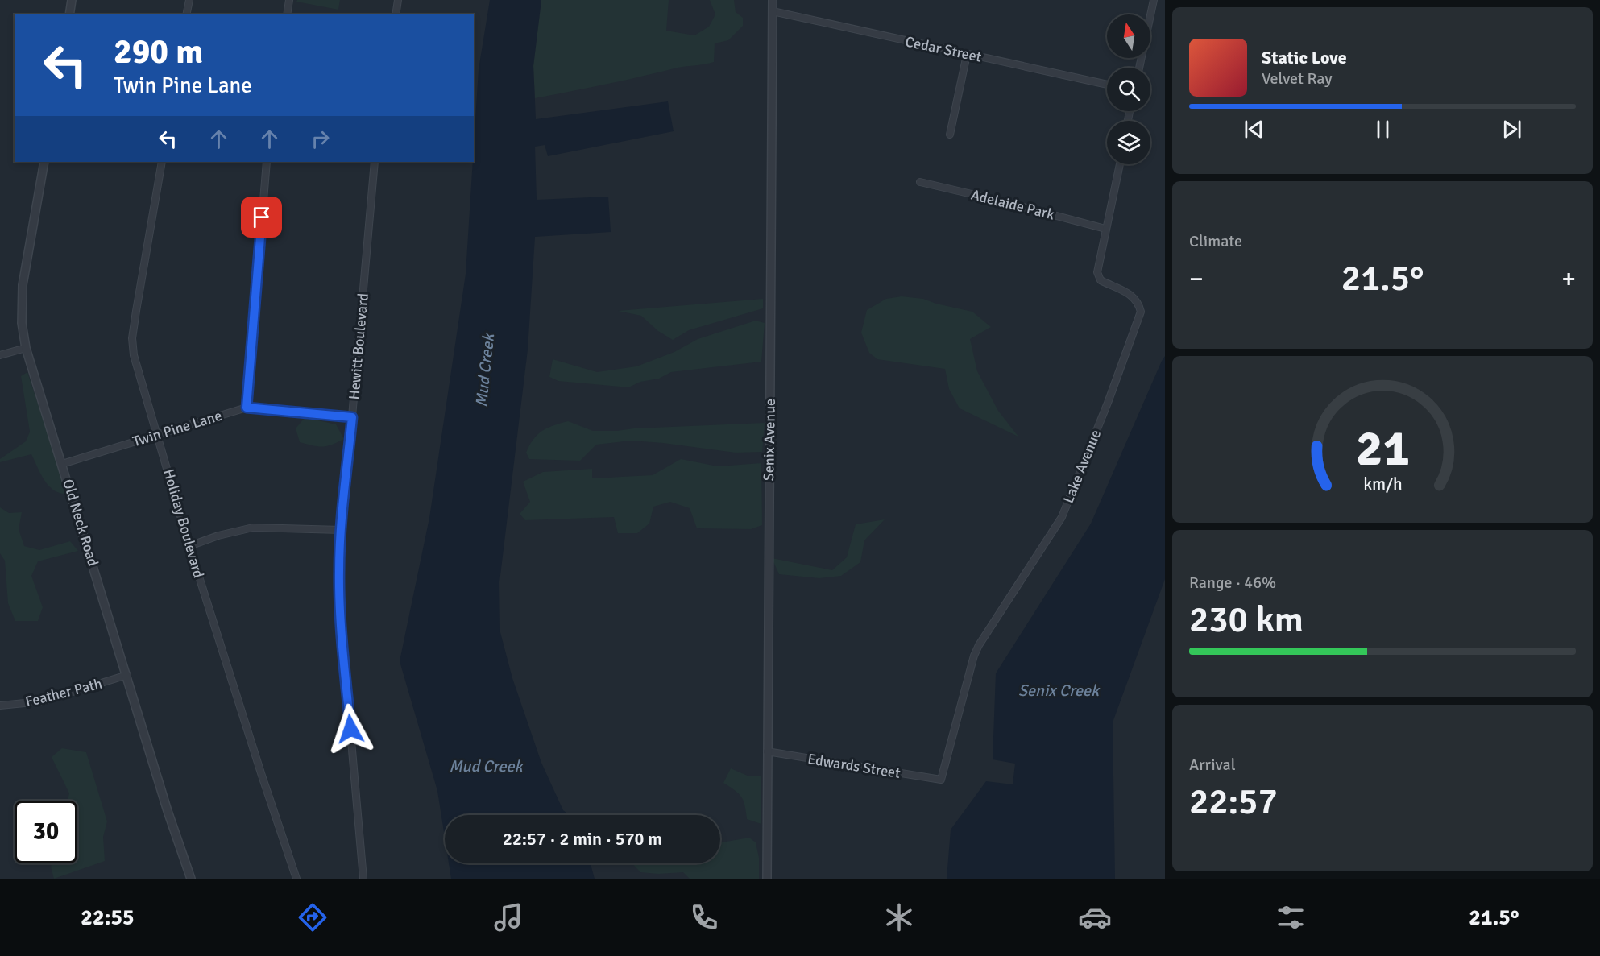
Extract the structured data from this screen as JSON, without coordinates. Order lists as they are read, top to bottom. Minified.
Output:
{"streets":{"street":["Cedar Street","Adelaide Park","Hewitt Boulevard","Twin Pine Lane","Senix Avenue","Lake Avenue","Old Neck Road","Holiday Boulevard","Feather Path","Edwards Street"]},"crossings":[["Cedar Street","Senix Avenue"],["Adelaide Park","Lake Avenue"],["Hewitt Boulevard","Twin Pine Lane"],["Twin Pine Lane","Old Neck Road"],["Twin Pine Lane","Holiday Boulevard"],["Senix Avenue","Edwards Street"],["Lake Avenue","Edwards Street"],["Old Neck Road","Feather Path"]],"water":["Mud Creek","Senix Creek"],"north":"top","page":{"turn":["290 m","Twin Pine Lane"],"song":["Static Love","Velvet Ray"],"tile":["Climate",["Range · 46%","230 km"],["Arrival","22:57"]],"heat":["−","21.5°","+"],"limit":"30","trip":"22:57 · 2 min · 570 m","tabs":["22:55","21.5°"],"gauge":["21","km/h"]}}
